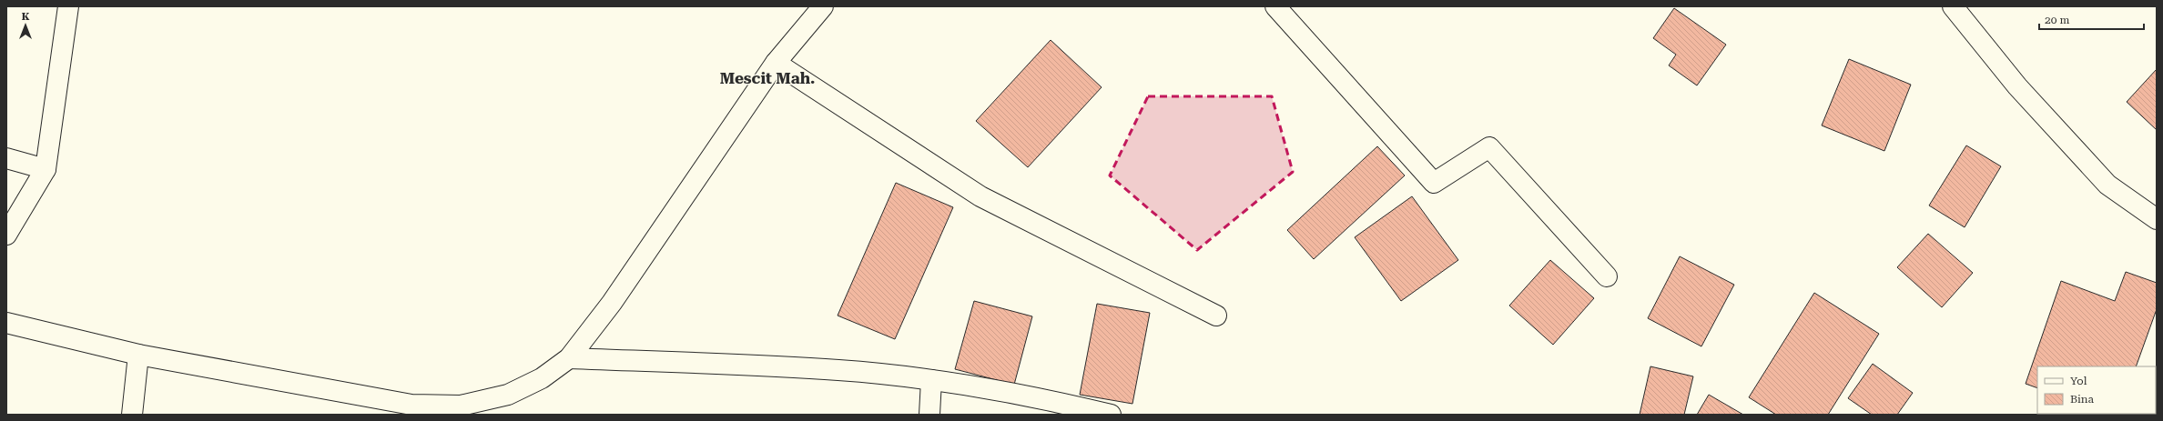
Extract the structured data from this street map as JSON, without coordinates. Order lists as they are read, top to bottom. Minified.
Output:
{"districts":["Mescit Mah."],"legend":["Yol","Bina"],"scale_bar":"20 m","north":"top"}
